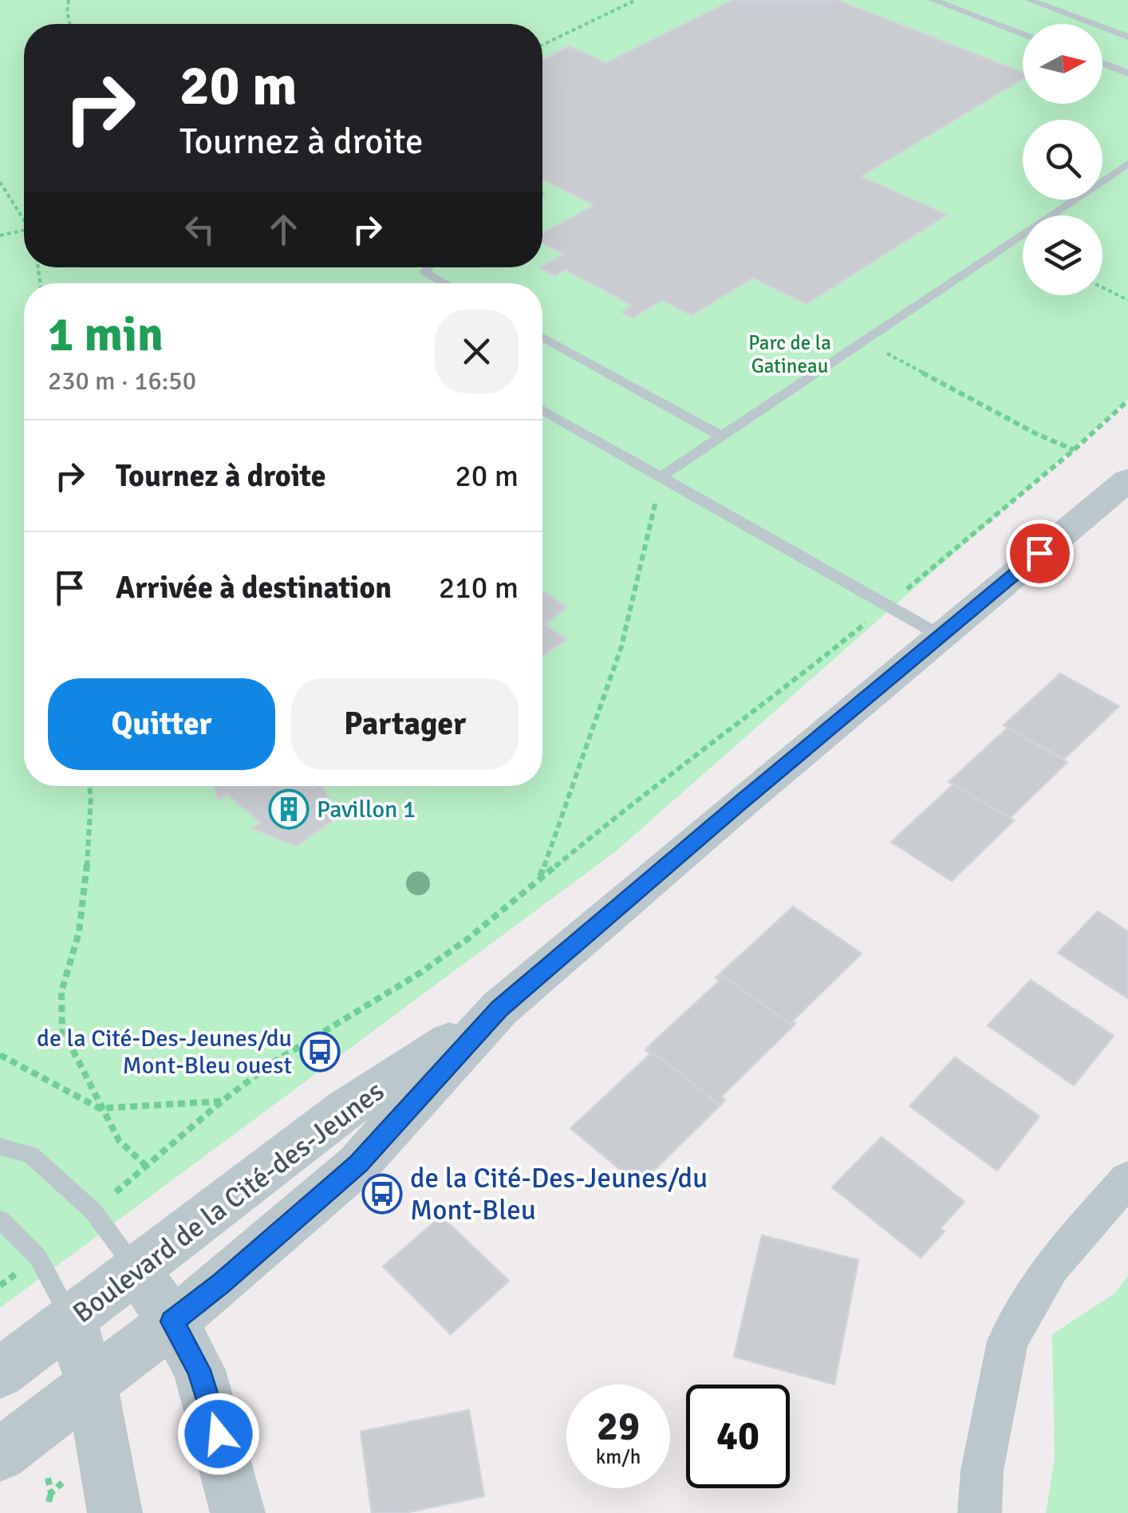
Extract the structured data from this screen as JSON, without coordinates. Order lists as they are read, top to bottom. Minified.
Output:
{"streets":{"street":["Boulevard de la Cité-des-Jeunes"]},"parks":["Parc de la Gatineau"],"places":{"building":["Pavillon 1"],"bus stop":["de la Cité-Des-Jeunes/du Mont-Bleu ouest","de la Cité-Des-Jeunes/du Mont-Bleu"]},"north":"right","page":{"turn":["20 m","Tournez à droite"],"heading":["1 min","230 m · 16:50"],"list":[{"name":"Tournez à droite","value":"20 m"},{"name":"Arrivée à destination","value":"210 m"}],"buttons":["Quitter","Partager"],"speed":"29 km/h","limit":"40"}}
